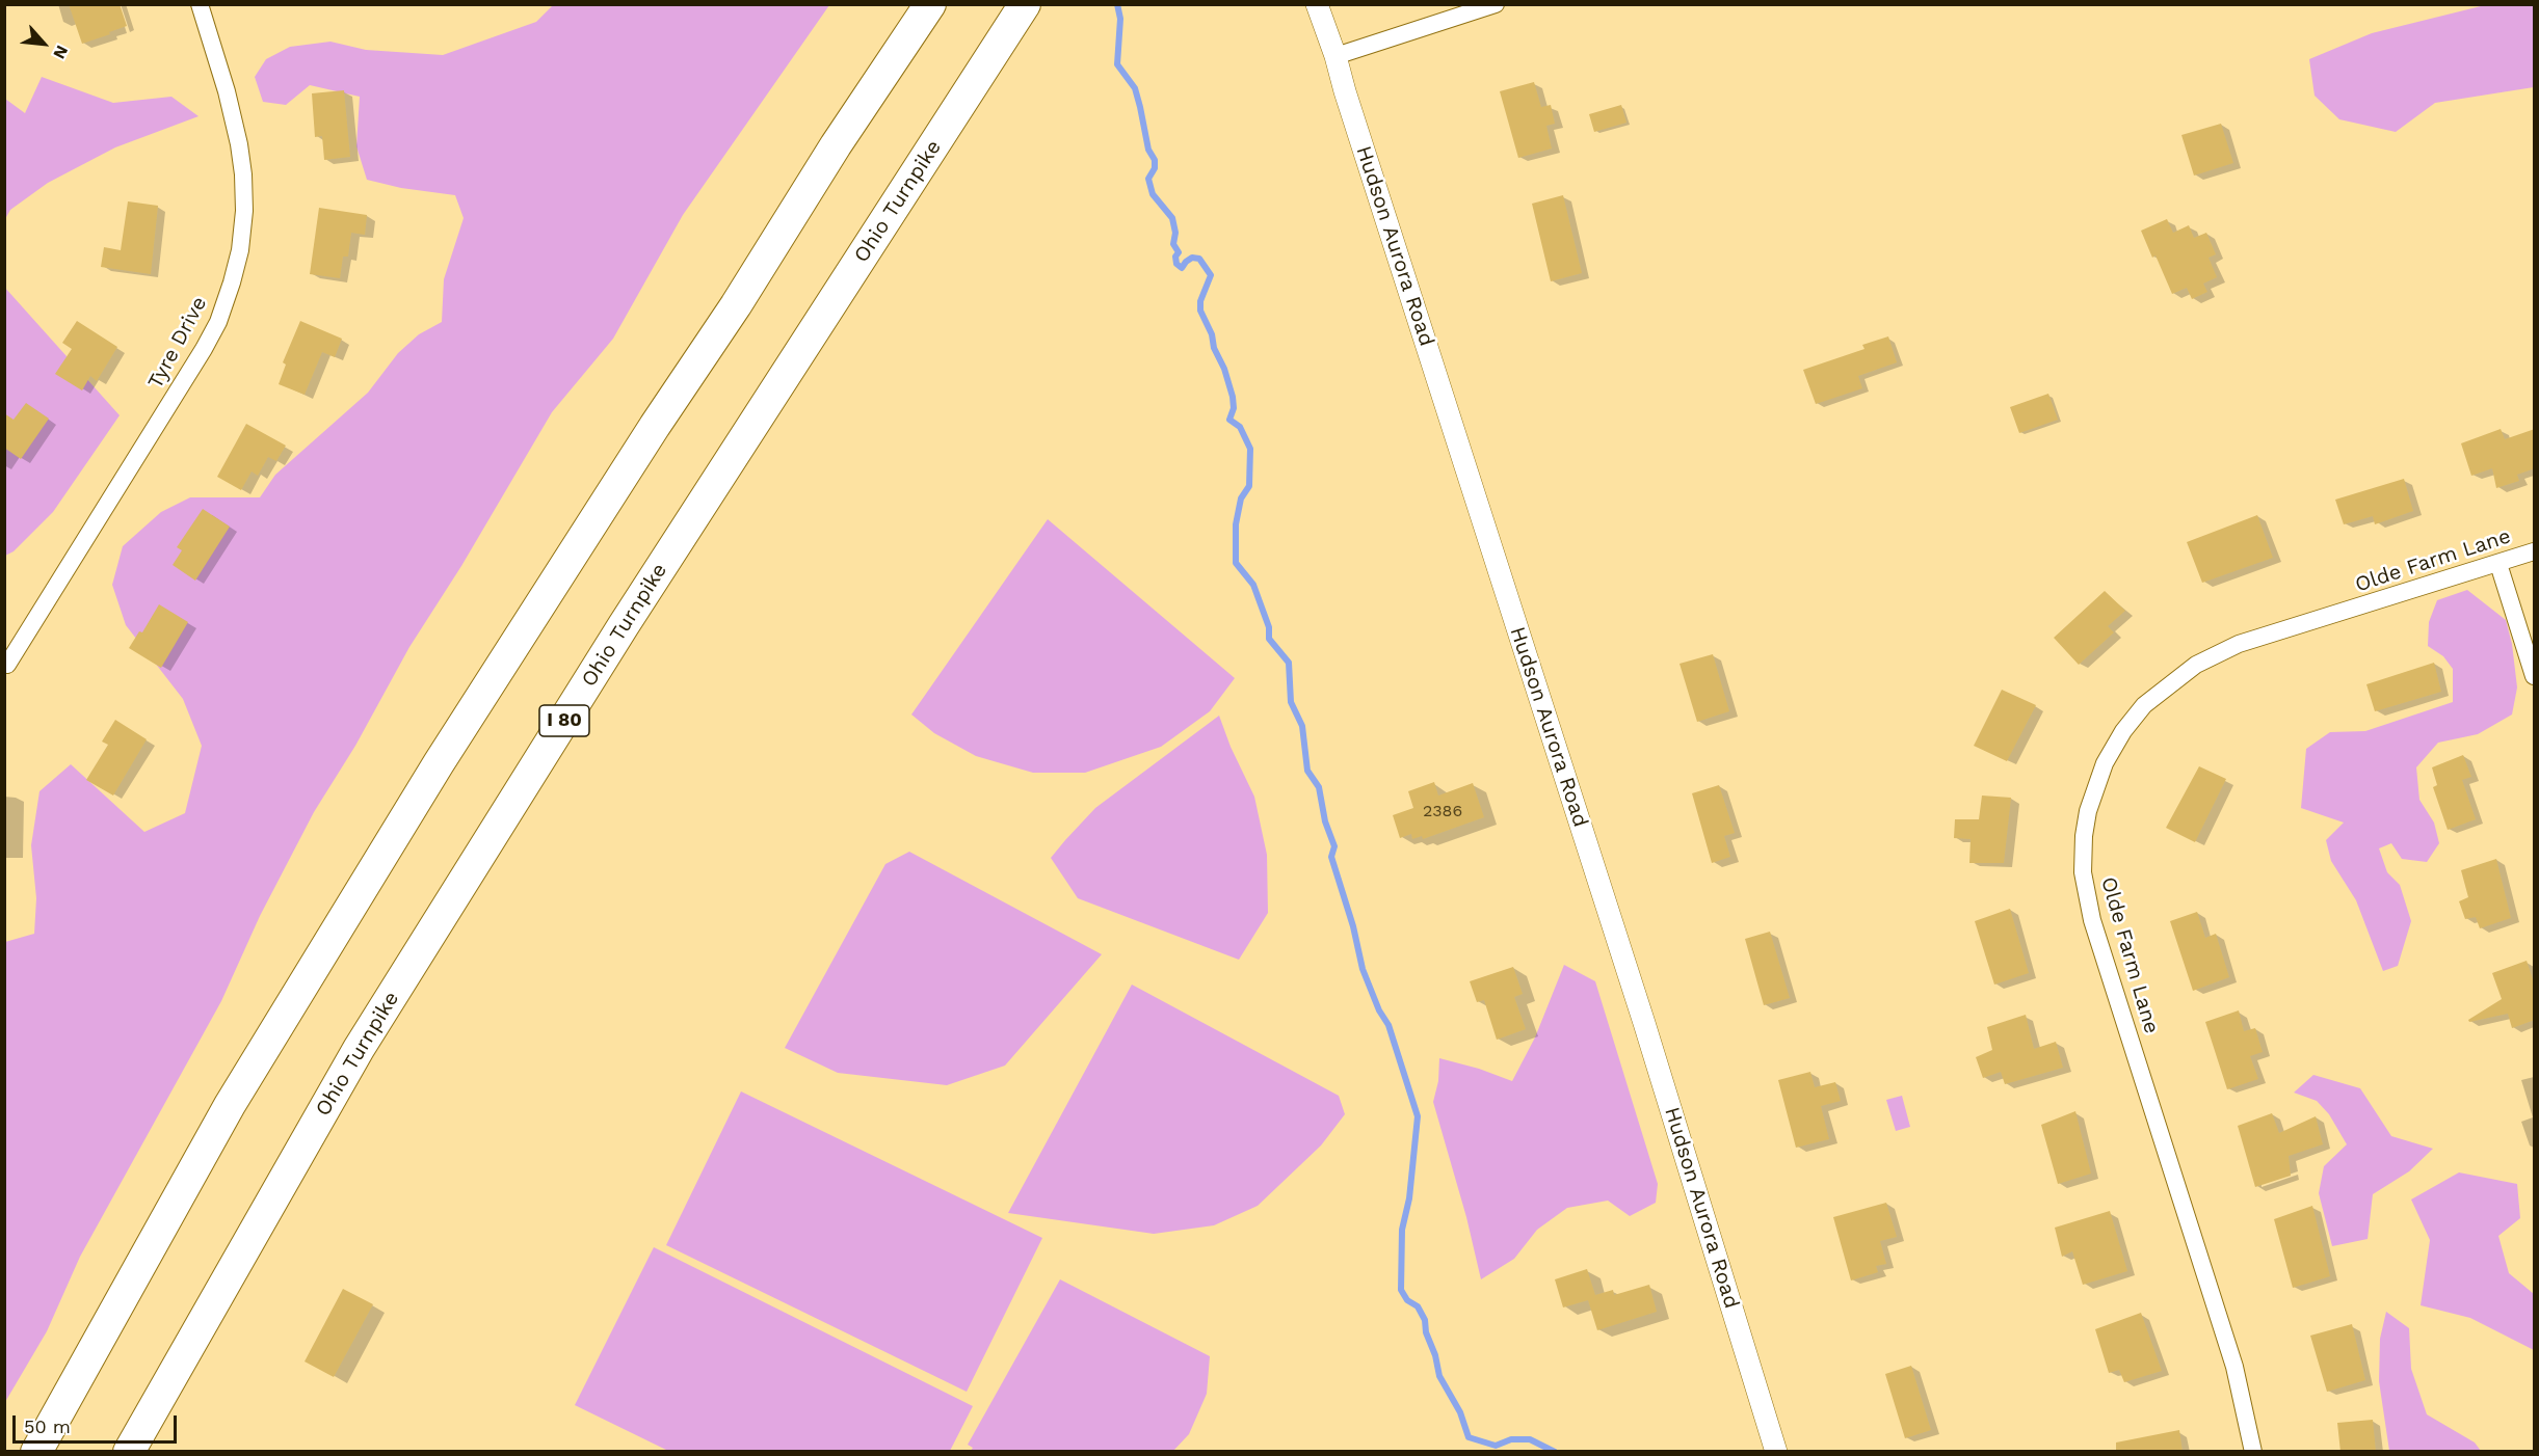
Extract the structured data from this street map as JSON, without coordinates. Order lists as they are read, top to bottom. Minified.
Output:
{"streets":{"highway":["Ohio Turnpike","I 80"],"street":["Hudson Aurora Road","Tyre Drive","Olde Farm Lane"]},"house_numbers":["2386"],"scale_bar":"50 m","north":"bottom right"}
